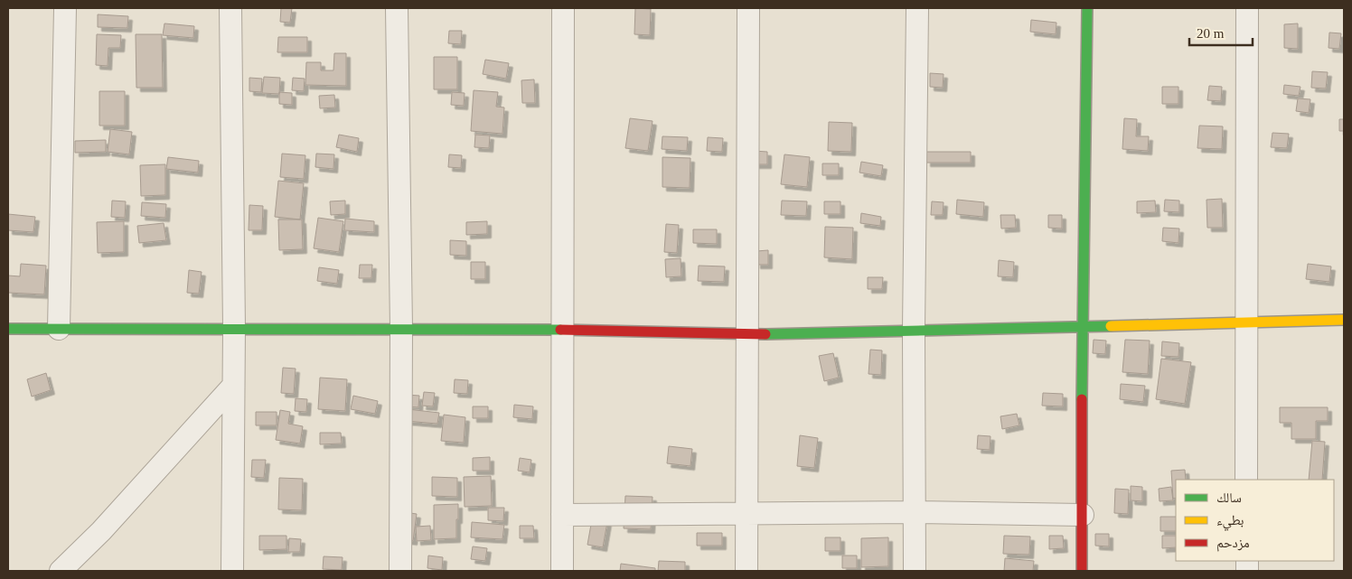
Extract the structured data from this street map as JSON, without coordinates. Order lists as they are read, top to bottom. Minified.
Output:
{"legend":["سالك","بطيء","مزدحم"],"scale_bar":"20 m"}
